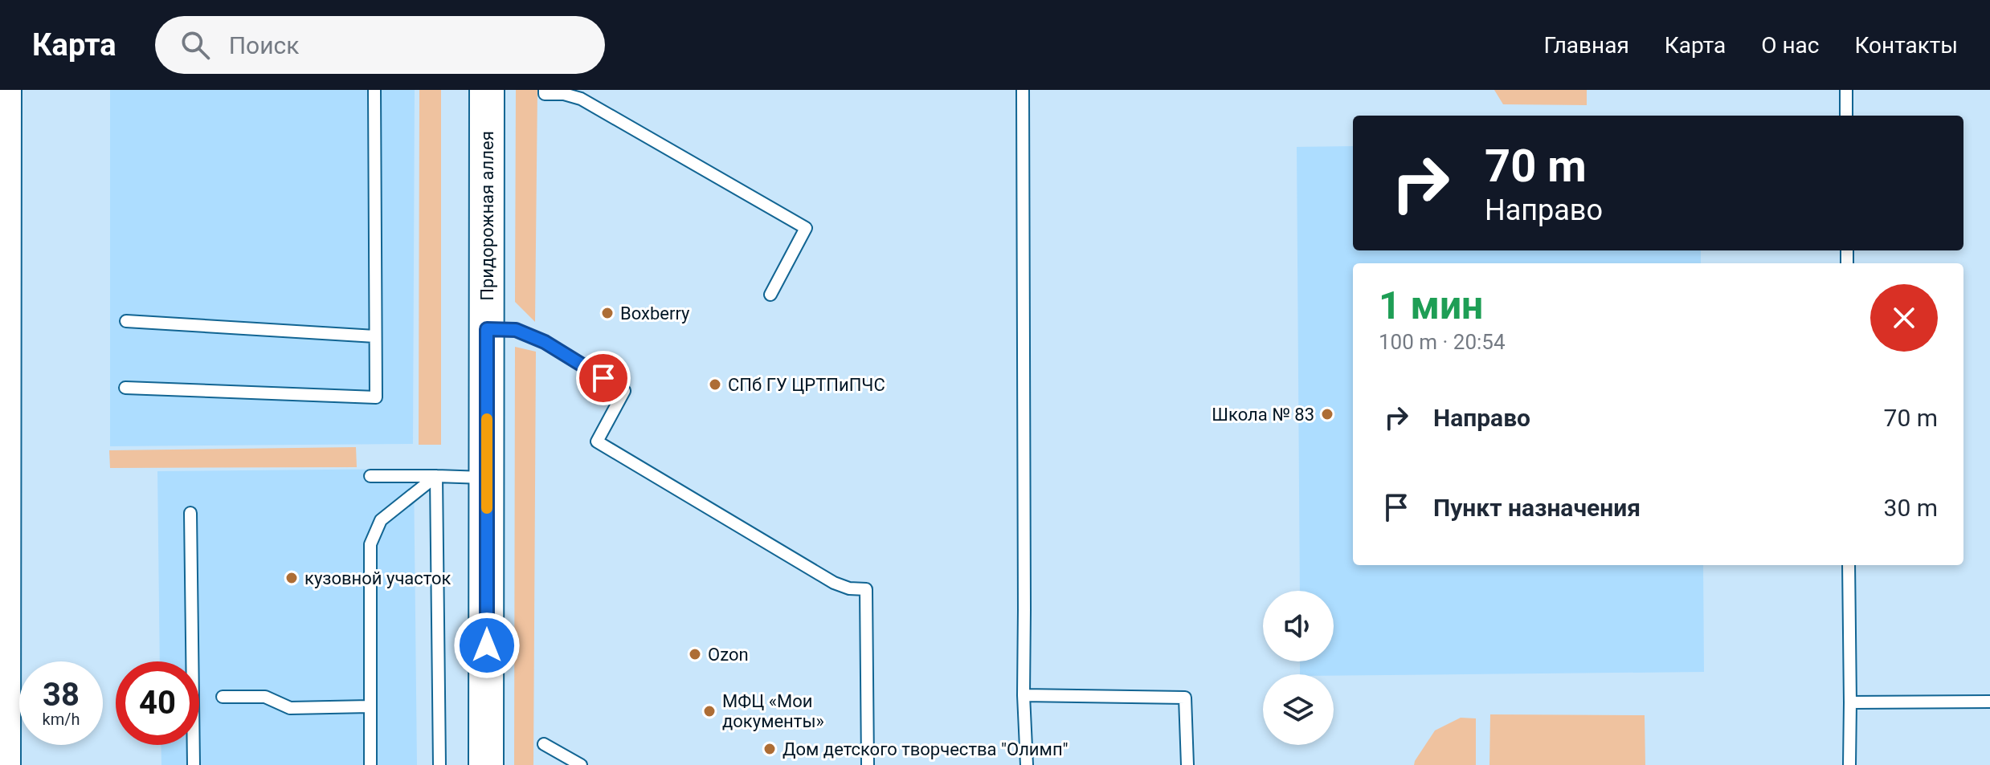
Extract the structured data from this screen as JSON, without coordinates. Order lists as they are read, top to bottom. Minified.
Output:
{"streets":{"street":["Придорожная аллея"]},"places":["Boxberry","СПб ГУ ЦРТПиПЧС","Школа № 83","кузовной участок","Ozon","МФЦ «Мои документы»","Дом детского творчества \"Олимп\""],"page":{"header":"Карта","search":"Поиск","nav":["Главная","Карта","О нас","Контакты"],"turn":["70 m","Направо"],"heading":["1 мин","100 m · 20:54"],"list":[{"name":"Направо","value":"70 m"},{"name":"Пункт назначения","value":"30 m"}],"speed":"38 km/h","limit":"40"}}
